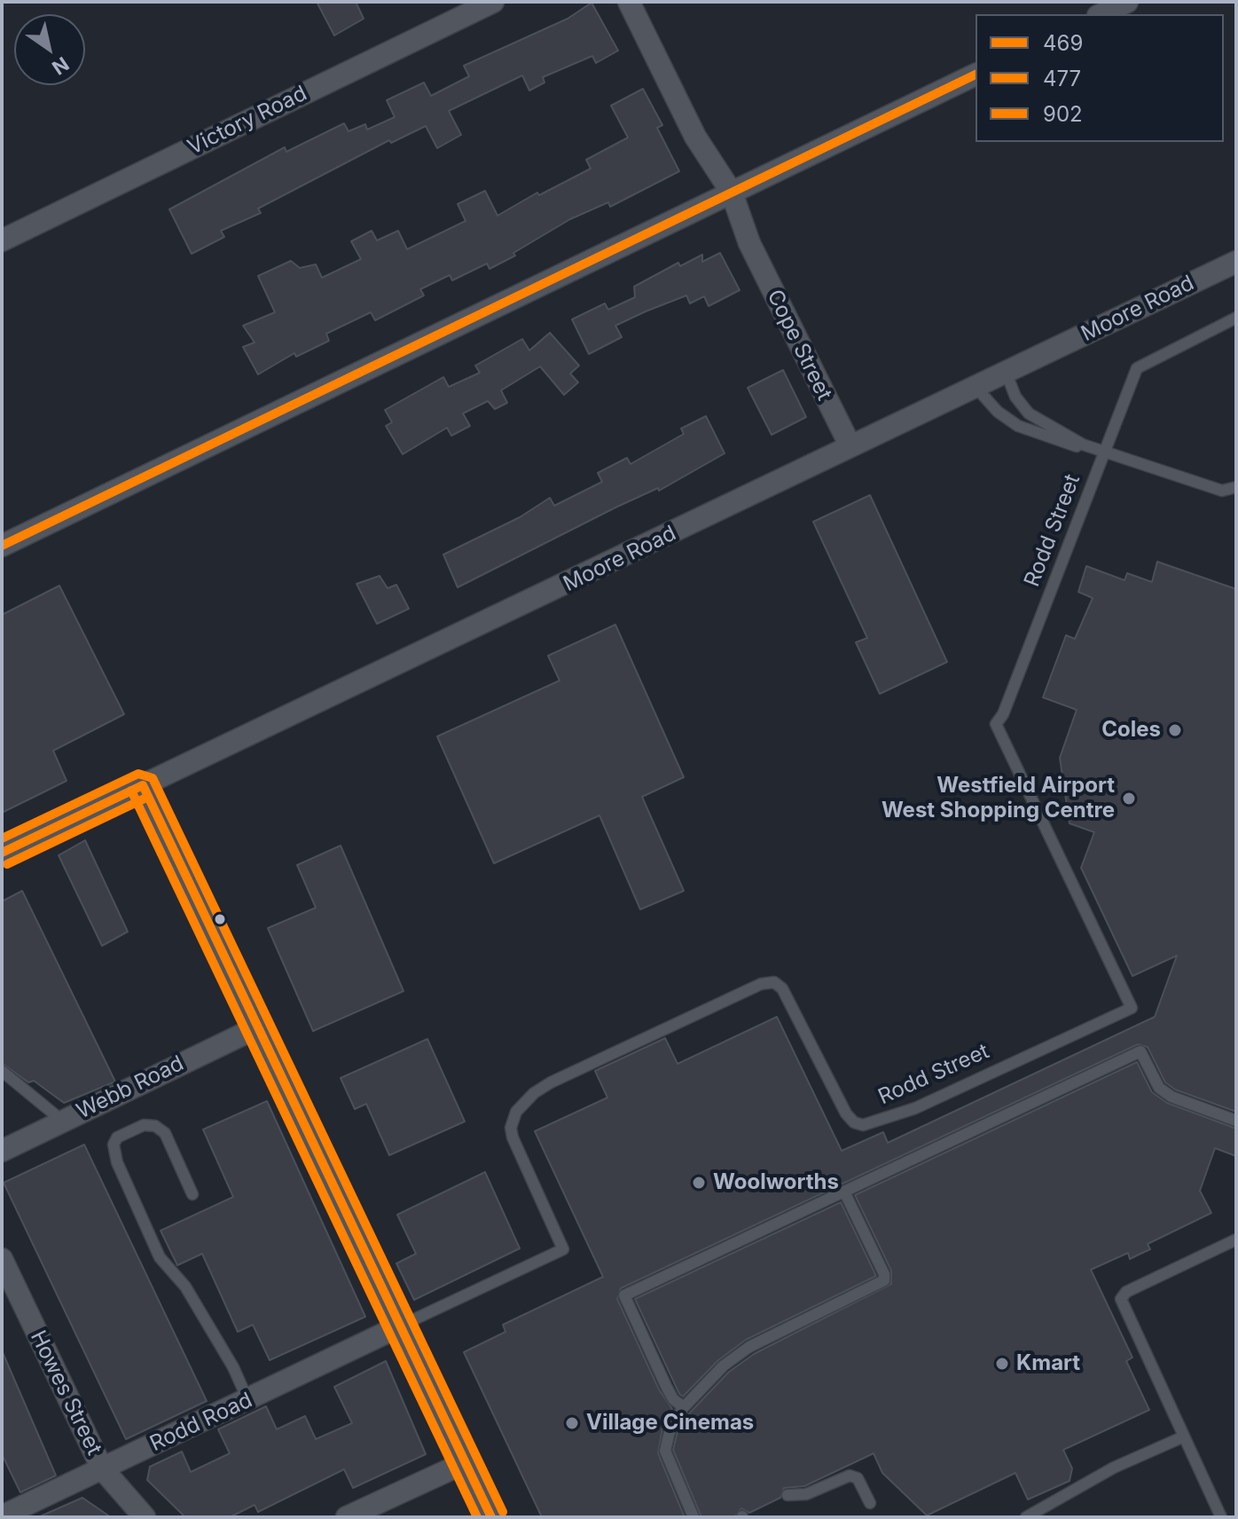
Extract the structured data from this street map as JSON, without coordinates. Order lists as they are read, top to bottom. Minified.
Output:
{"streets":{"street":["Victory Road","Moore Road","Cope Street","Webb Road","Howes Street","Rodd Road"],"lane":["Rodd Street"]},"crossings":[["Moore Road","Cope Street"],["Moore Road","Rodd Street"],["Rodd Street","Rodd Road"],["Howes Street","Rodd Road"]],"places":["Coles","Westfield Airport West Shopping Centre","Woolworths","Kmart","Village Cinemas"],"lines":["transit line 469","transit line 902","transit line 477"],"legend":["469","477","902"],"north":"bottom right"}
